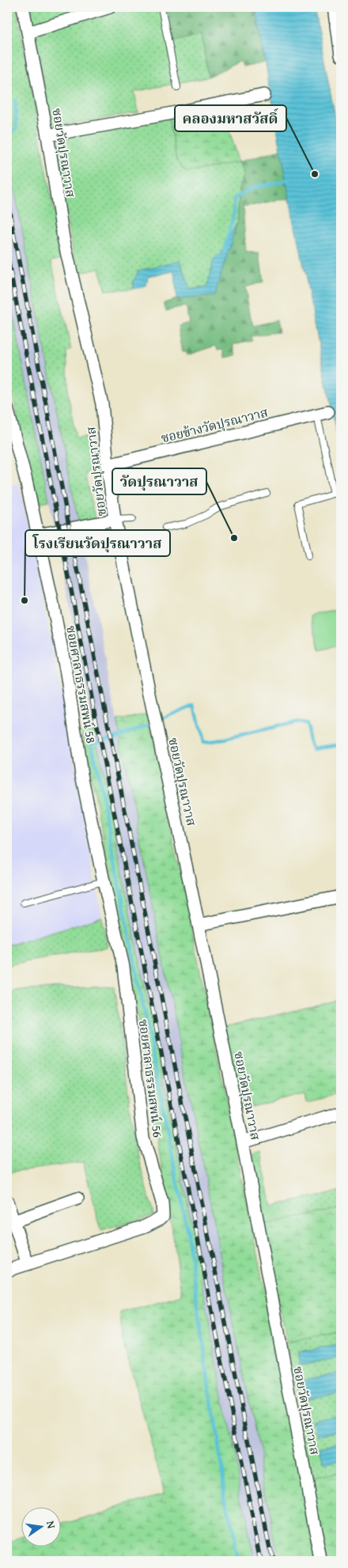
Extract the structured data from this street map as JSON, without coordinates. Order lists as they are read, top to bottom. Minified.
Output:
{"streets":{"street":["ซอยวัดปุรณาวาส","ซอยข้างวัดปุรณาวาส","ซอยศาลาธรรมสพน์ 58","ซอยศาลาธรรมสพน์ 56"]},"crossings":[["ซอยวัดปุรณาวาส","ซอยข้างวัดปุรณาวาส"],["ซอยศาลาธรรมสพน์ 58","ซอยศาลาธรรมสพน์ 56"]],"places":["คลองมหาสวัสดิ์","วัดปุรณาวาส","โรงเรียนวัดปุรณาวาส"],"north":"right"}
